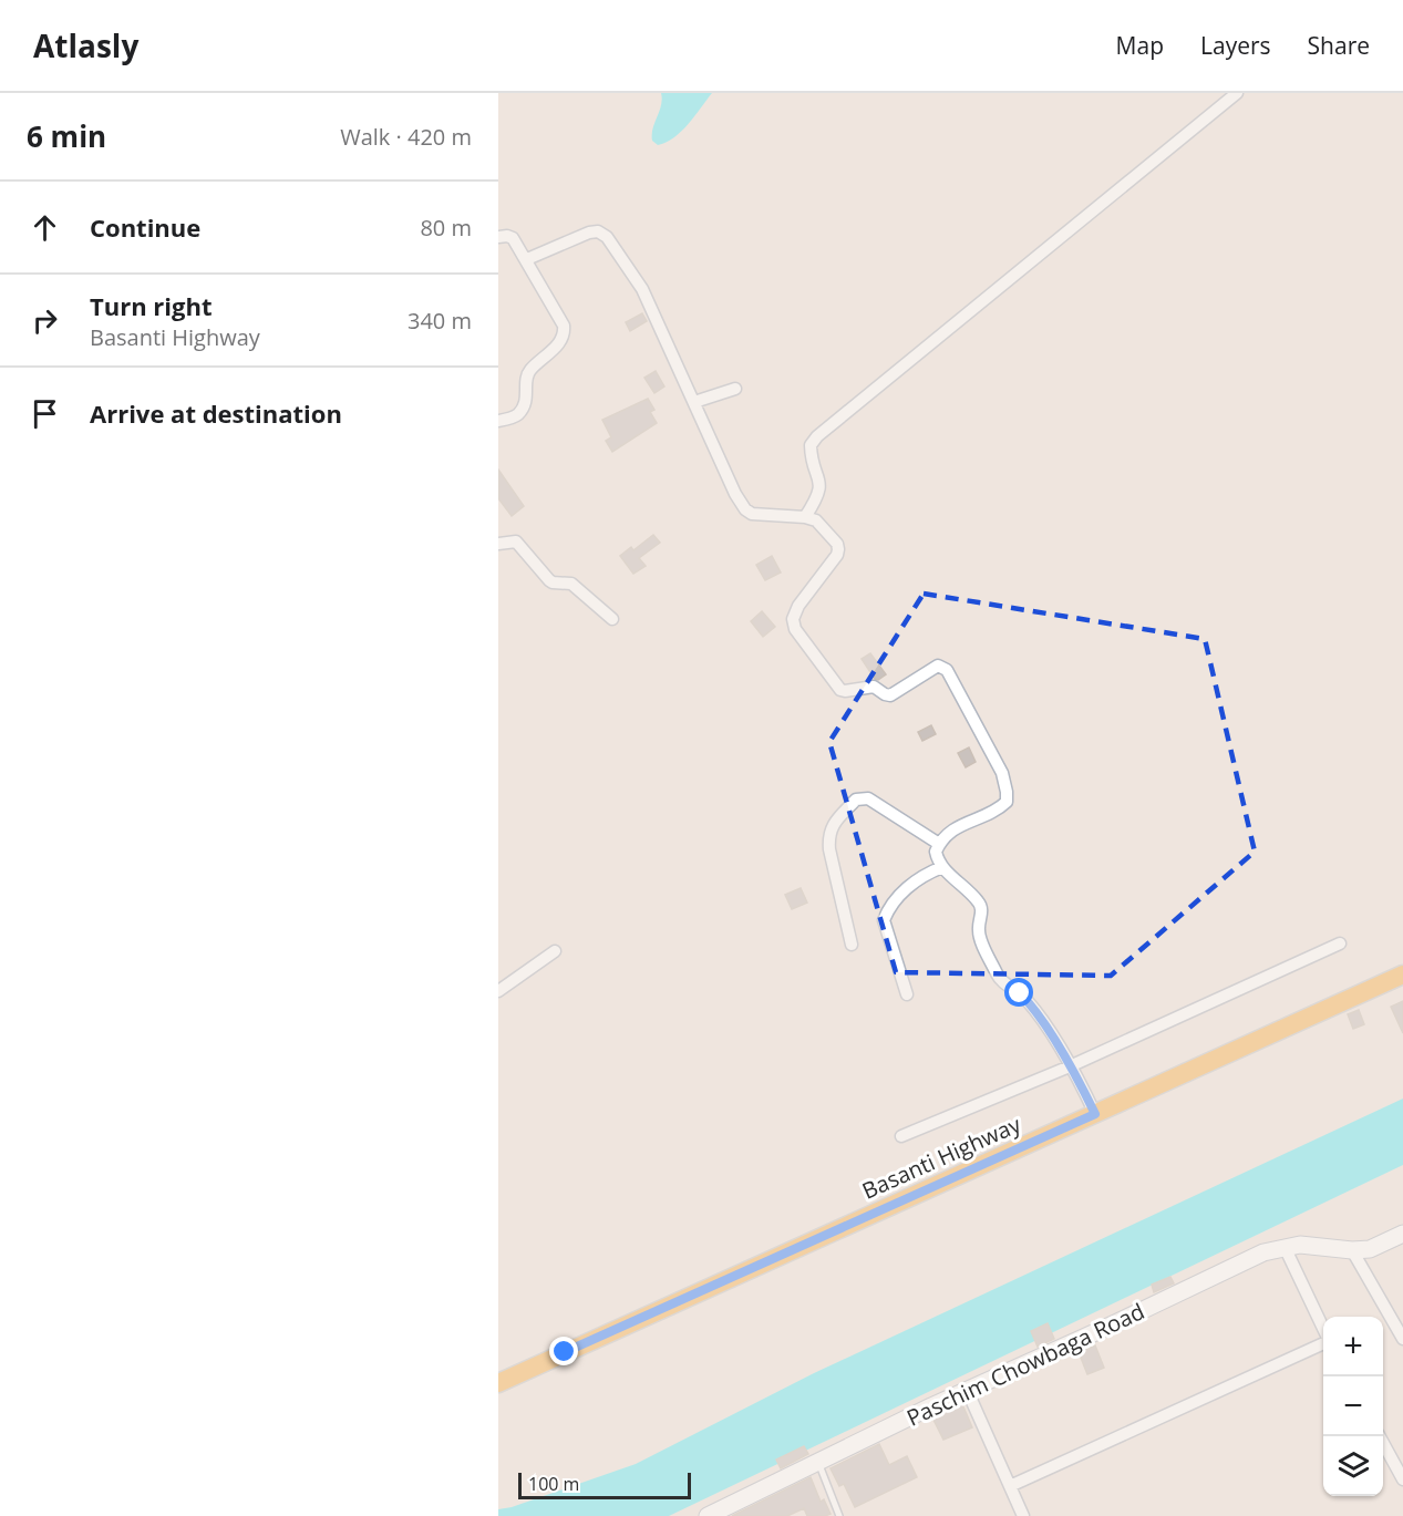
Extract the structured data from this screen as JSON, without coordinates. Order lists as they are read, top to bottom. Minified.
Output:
{"streets":{"main road":["Basanti Highway"],"street":["Paschim Chowbaga Road"]},"scale_bar":"100 m","page":{"header":"Atlasly","nav":["Map","Layers","Share"],"heading":["6 min","Walk · 420 m"],"list":[["Continue","80 m"],["Turn right","Basanti Highway","340 m"],"Arrive at destination"],"map_buttons":["+","−"],"scale":"100 m"}}
